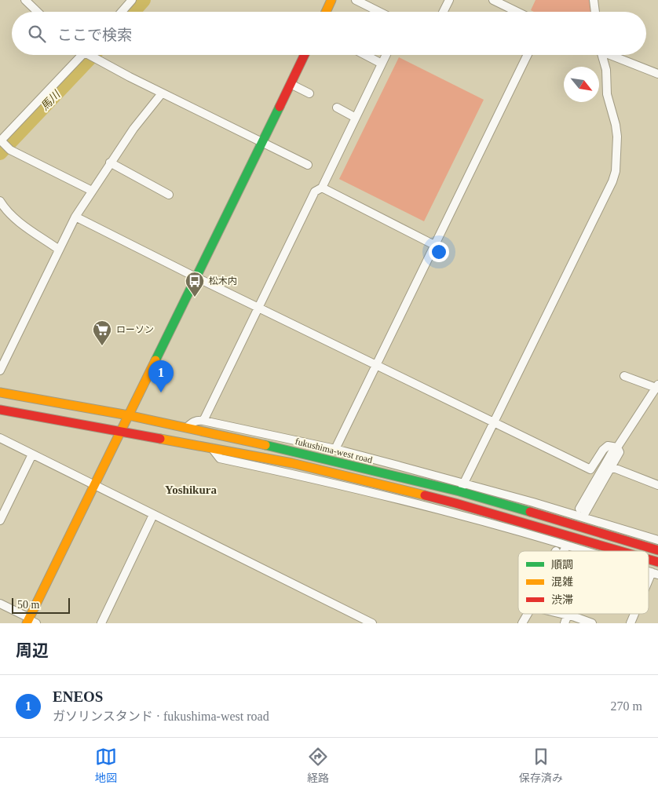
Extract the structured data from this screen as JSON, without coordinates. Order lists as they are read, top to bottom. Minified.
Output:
{"streets":{"main road":["fukushima-west road"]},"districts":["Yoshikura"],"water":["馬川"],"places":{"bus stop":["松木内"],"supermarket":["ローソン"]},"legend":["順調","混雑","渋滞"],"scale_bar":"50 m","north":"bottom right","page":{"search":"ここで検索","pins":"1","scale":"50 m","heading":"周辺","list":[{"mark":"1","name":"ENEOS","note":"ガソリンスタンド · fukushima-west road","value":"270 m"}],"nav":["地図","経路","保存済み"]}}
